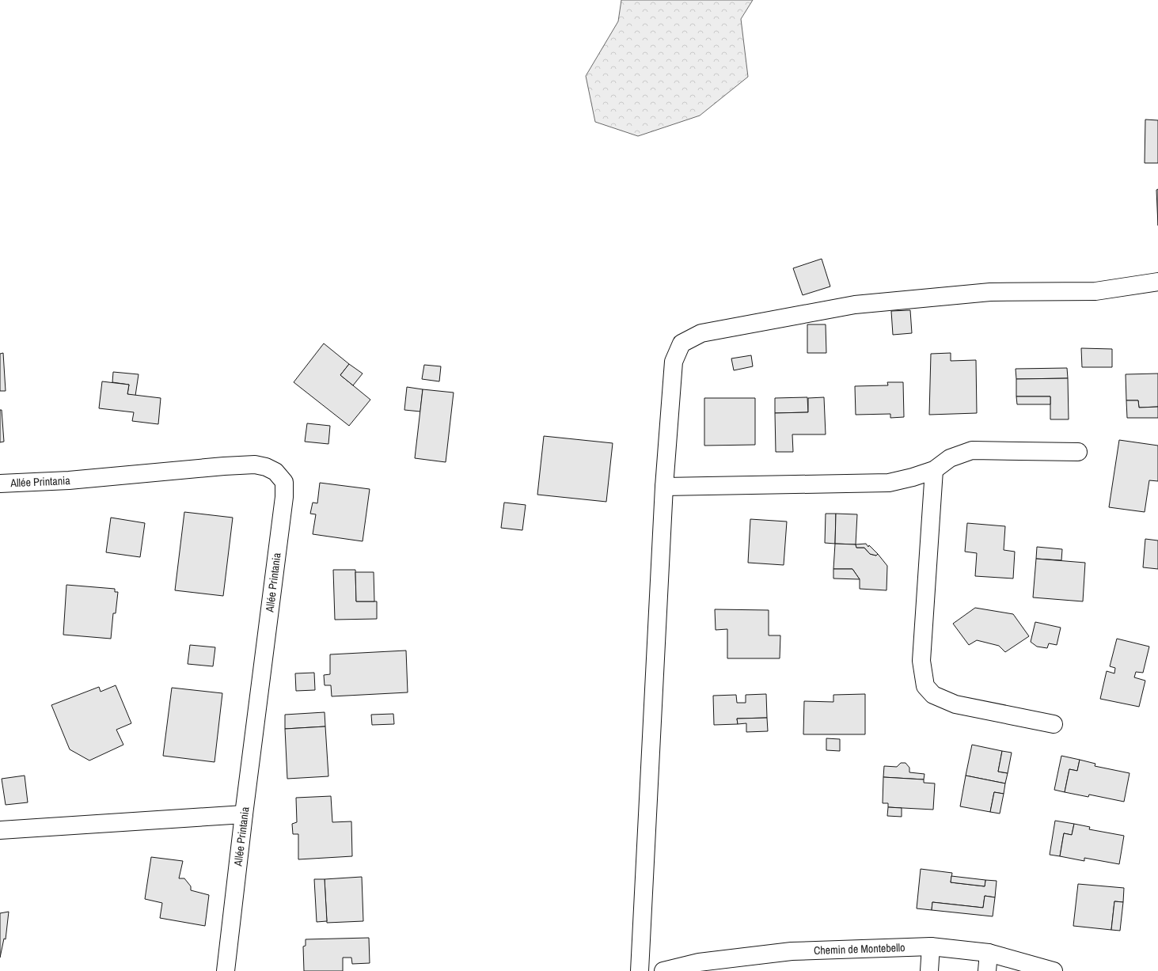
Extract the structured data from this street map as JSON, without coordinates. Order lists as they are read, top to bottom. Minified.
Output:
{"streets":{"street":["Allée Printania","Chemin de Montebello"]}}
